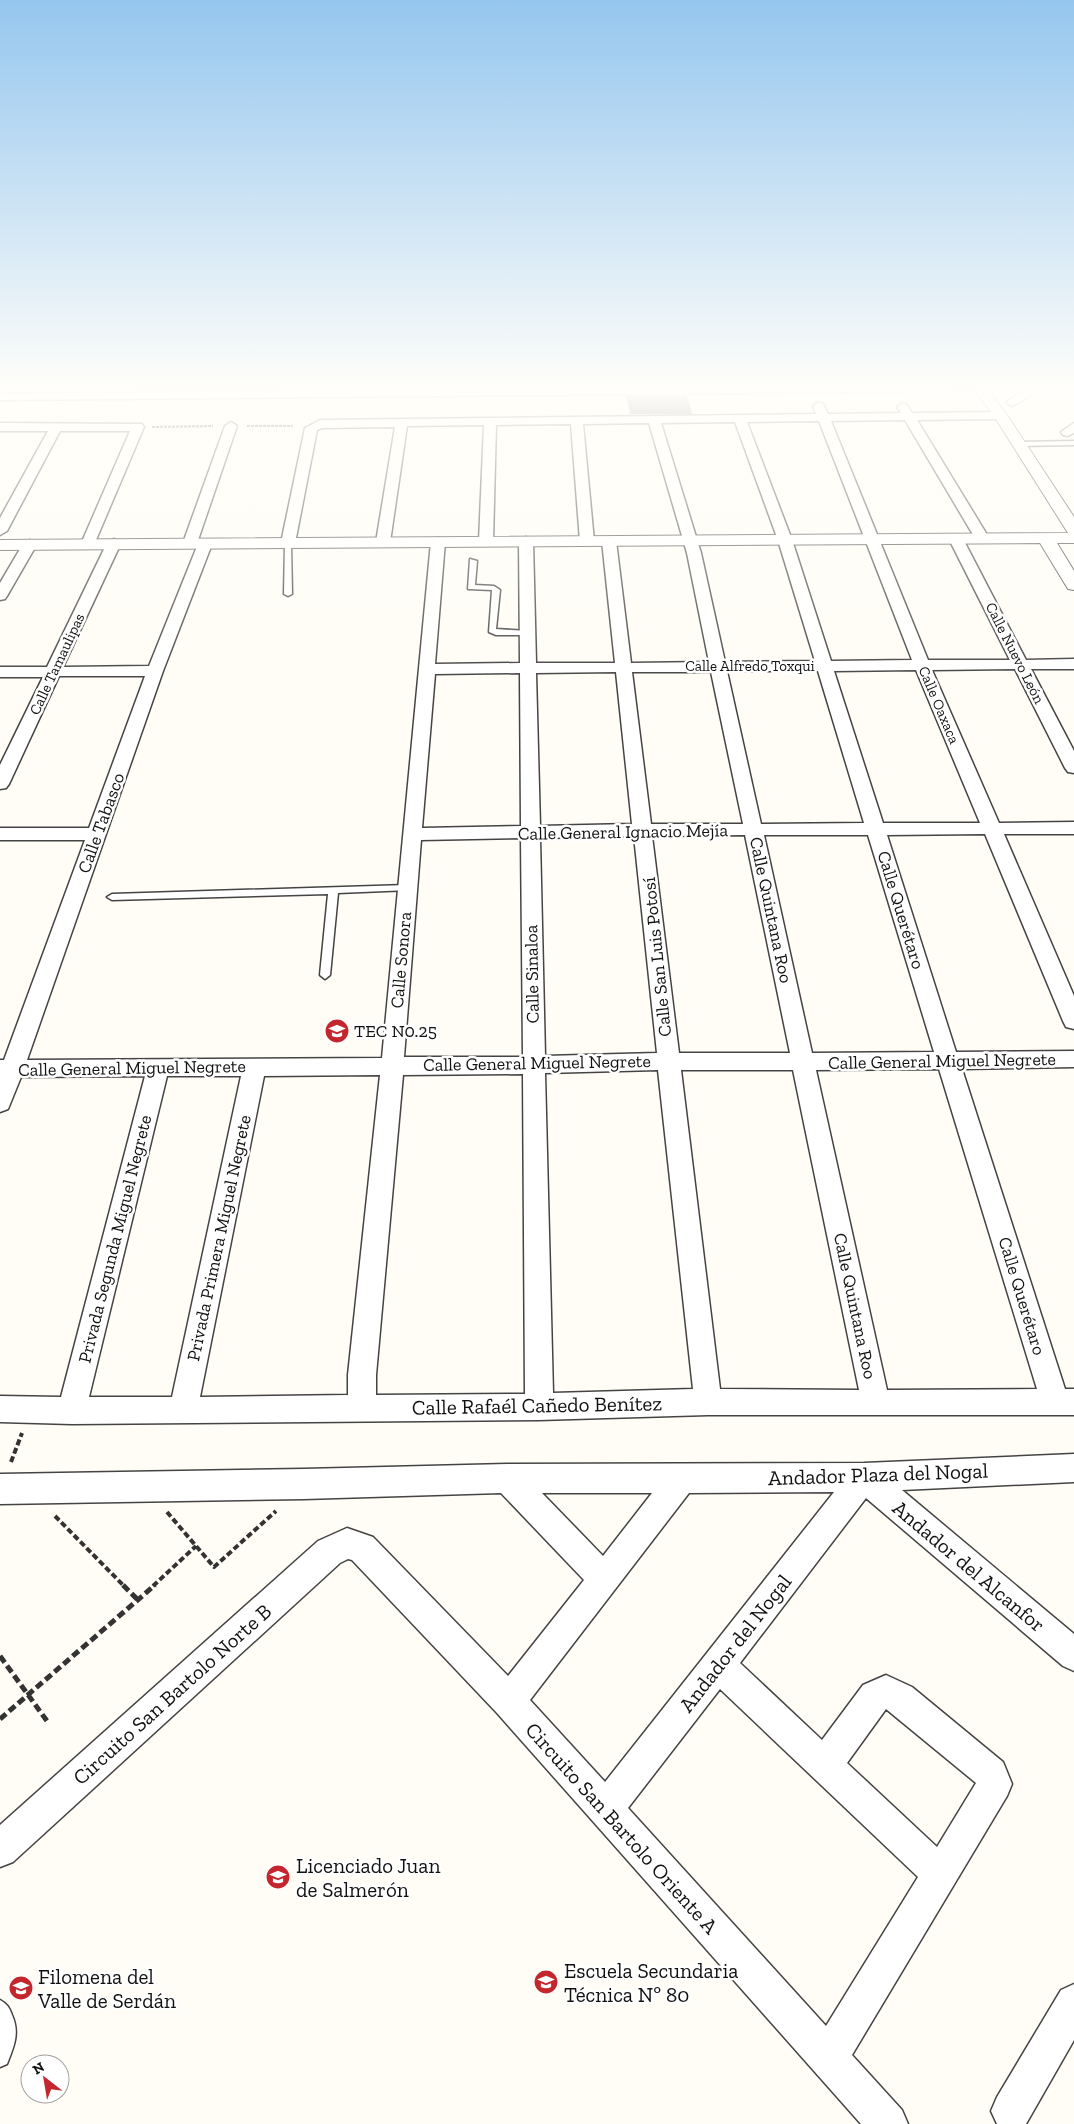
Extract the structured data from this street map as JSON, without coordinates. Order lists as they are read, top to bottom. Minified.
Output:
{"streets":{"street":["Calle Nuevo León","Calle Tamaulipas","Calle Alfredo Toxqui","Calle Oaxaca","Calle Tabasco","Calle General Ignacio Mejía","Calle Quintana Roo","Calle Querétaro","Calle San Luis Potosí","Calle Sonora","Calle Sinaloa","Calle General Miguel Negrete","Privada Primera Miguel Negrete","Privada Segunda Miguel Negrete","Calle Rafaél Cañedo Benítez","Andador Plaza del Nogal","Andador del Alcanfor","Andador del Nogal","Circuito San Bartolo Norte B","Circuito San Bartolo Oriente A"]},"crossings":[["Calle Nuevo León","Calle Alfredo Toxqui"],["Calle Alfredo Toxqui","Calle Oaxaca"],["Calle Alfredo Toxqui","Calle Quintana Roo"],["Calle Alfredo Toxqui","Calle Querétaro"],["Calle Alfredo Toxqui","Calle San Luis Potosí"],["Calle Alfredo Toxqui","Calle Sonora"],["Calle Alfredo Toxqui","Calle Sinaloa"],["Calle Oaxaca","Calle General Ignacio Mejía"],["Calle Tabasco","Calle General Miguel Negrete"],["Calle General Ignacio Mejía","Calle Quintana Roo"],["Calle General Ignacio Mejía","Calle Querétaro"],["Calle General Ignacio Mejía","Calle San Luis Potosí"],["Calle General Ignacio Mejía","Calle Sonora"],["Calle General Ignacio Mejía","Calle Sinaloa"],["Calle Quintana Roo","Calle General Miguel Negrete"],["Calle Quintana Roo","Calle Rafaél Cañedo Benítez"],["Calle Querétaro","Calle General Miguel Negrete"],["Calle Querétaro","Calle Rafaél Cañedo Benítez"],["Calle San Luis Potosí","Calle General Miguel Negrete"],["Calle San Luis Potosí","Calle Rafaél Cañedo Benítez"],["Calle Sonora","Calle General Miguel Negrete"],["Calle Sonora","Calle Rafaél Cañedo Benítez"],["Calle Sinaloa","Calle General Miguel Negrete"],["Calle Sinaloa","Calle Rafaél Cañedo Benítez"],["Calle General Miguel Negrete","Privada Primera Miguel Negrete"],["Calle General Miguel Negrete","Privada Segunda Miguel Negrete"],["Privada Primera Miguel Negrete","Calle Rafaél Cañedo Benítez"],["Privada Segunda Miguel Negrete","Calle Rafaél Cañedo Benítez"],["Andador Plaza del Nogal","Andador del Alcanfor"],["Andador Plaza del Nogal","Andador del Nogal"],["Andador del Alcanfor","Andador del Nogal"],["Andador del Nogal","Circuito San Bartolo Oriente A"],["Circuito San Bartolo Norte B","Circuito San Bartolo Oriente A"]],"places":{"school or university":["TEC N0.25","Licenciado Juan de Salmerón","Escuela Secundaria Técnica Nº 80","Filomena del Valle de Serdán"]},"north":"top left"}
